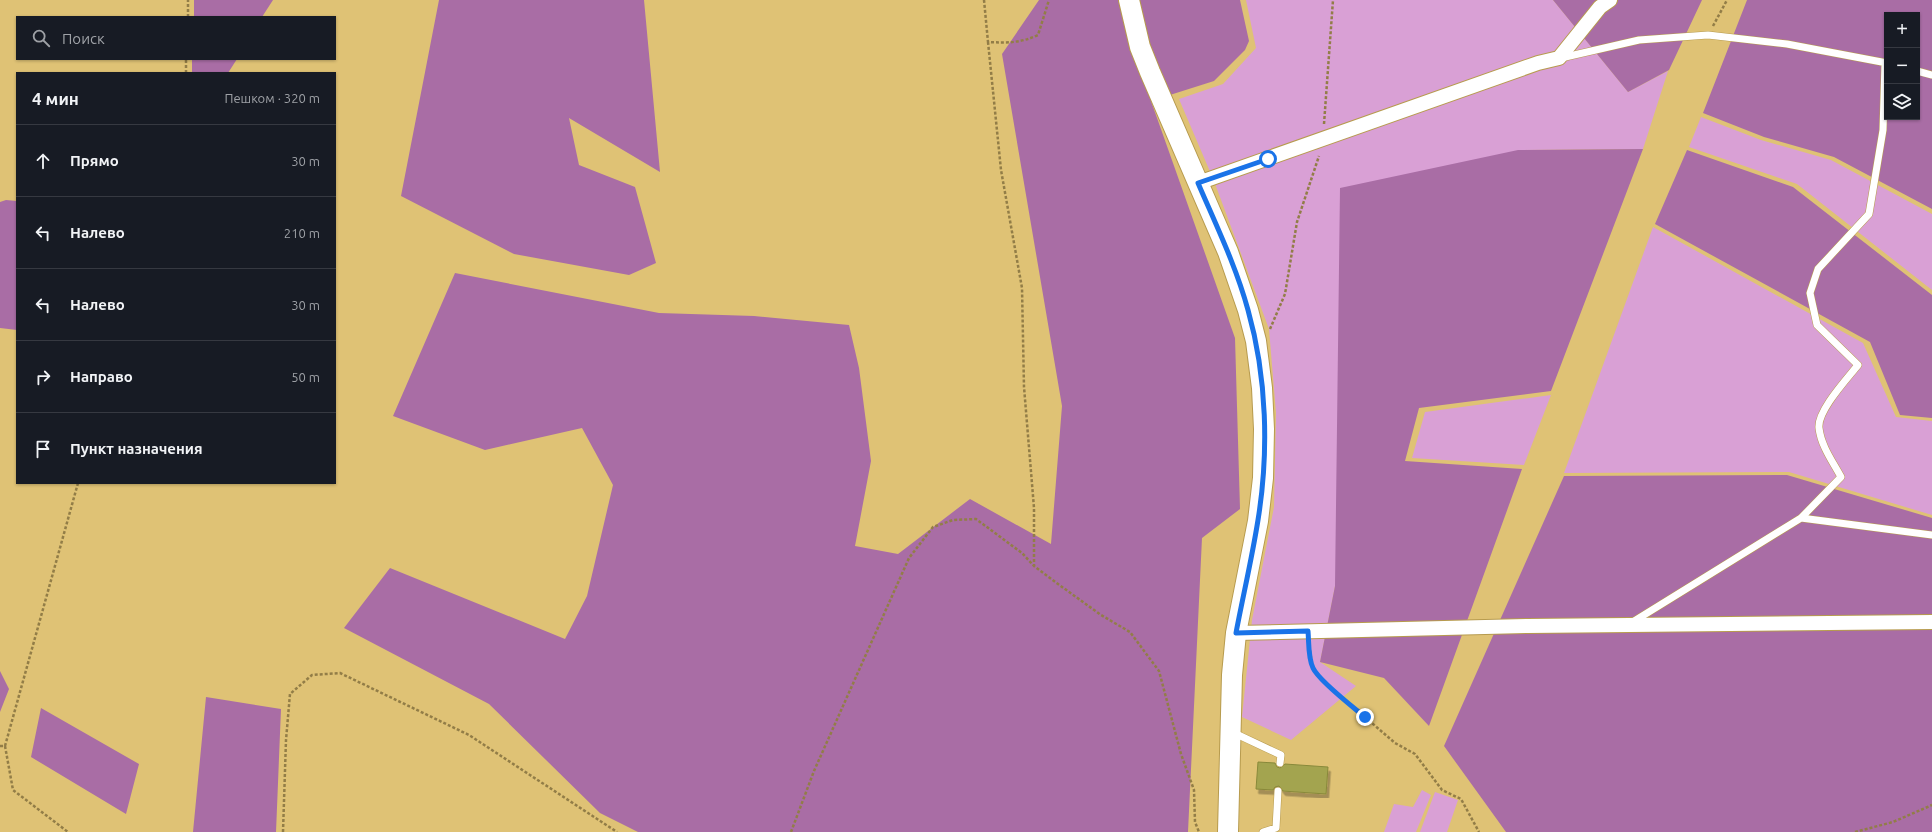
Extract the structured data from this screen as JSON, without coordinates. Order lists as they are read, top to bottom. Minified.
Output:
{"page":{"map_buttons":["+","−"],"search":"Поиск","heading":["4 мин","Пешком · 320 m"],"list":[["Прямо","30 m"],["Налево","210 m"],["Налево","30 m"],["Направо","50 m"],"Пункт назначения"]}}
